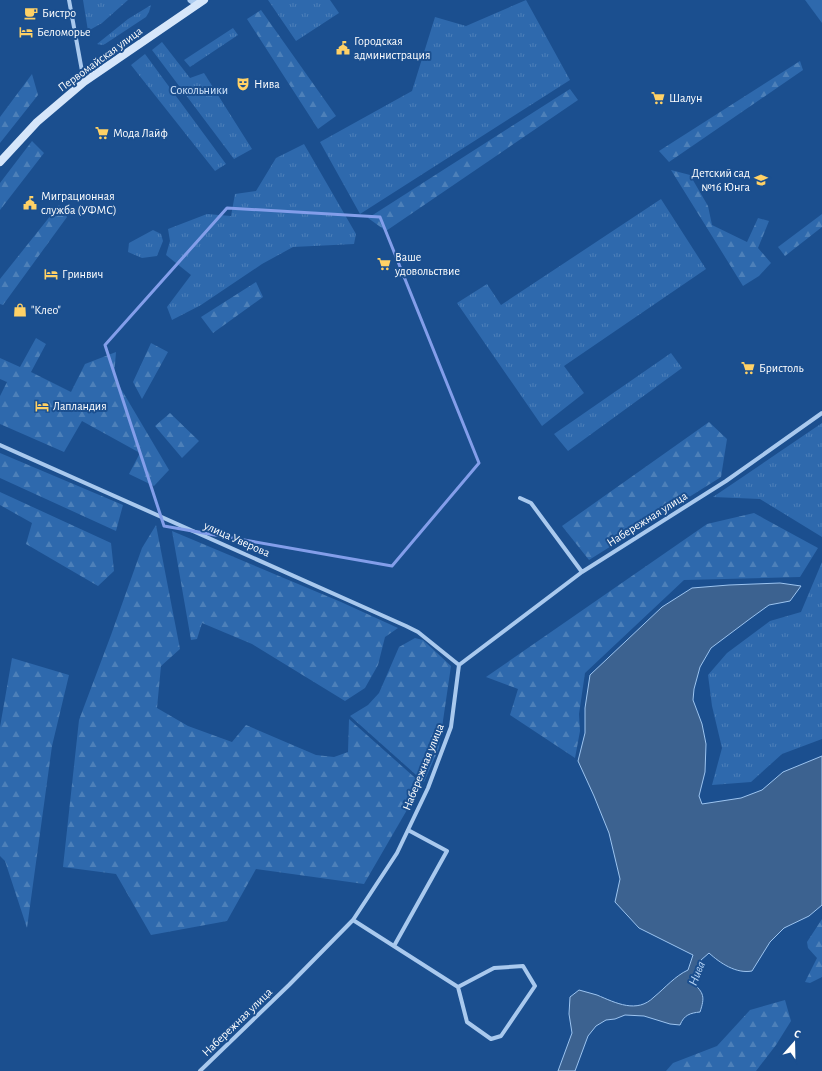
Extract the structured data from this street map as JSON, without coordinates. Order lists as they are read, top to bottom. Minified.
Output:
{"streets":{"main road":["Первомайская улица"],"street":["Набережная улица","улица Уверова"]},"crossings":[["Набережная улица","улица Уверова"]],"water":["Нива"],"parks":["Сокольники"],"places":{"cafe":["Бистро"],"hotel":["Беломорье","Гринвич","Лапландия"],"public building":["Городская администрация","Миграционная служба (УФМС)"],"theatre":["Нива"],"supermarket":["Шалун","Мода Лайф","Ваше удовольствие","Бристоль"],"school or university":["Детский сад №16 Юнга"],"shop":["\"Клео\""]},"north":"top"}
